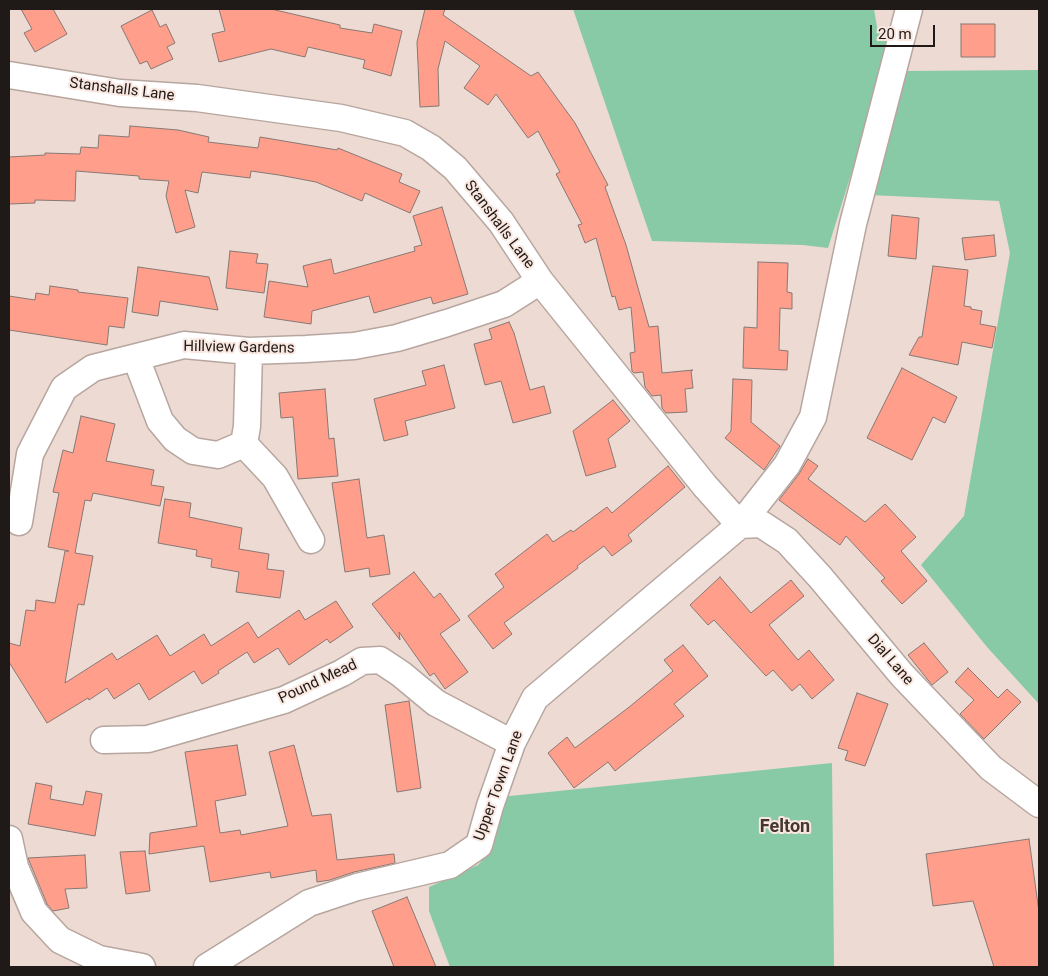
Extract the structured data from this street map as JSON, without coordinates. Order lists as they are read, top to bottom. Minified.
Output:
{"streets":{"street":["Stanshalls Lane","Hillview Gardens","Dial Lane","Pound Mead","Upper Town Lane"]},"crossings":[["Stanshalls Lane","Hillview Gardens"],["Stanshalls Lane","Dial Lane"],["Stanshalls Lane","Upper Town Lane"],["Dial Lane","Upper Town Lane"],["Pound Mead","Upper Town Lane"]],"districts":["Felton"],"scale_bar":"20 m"}
